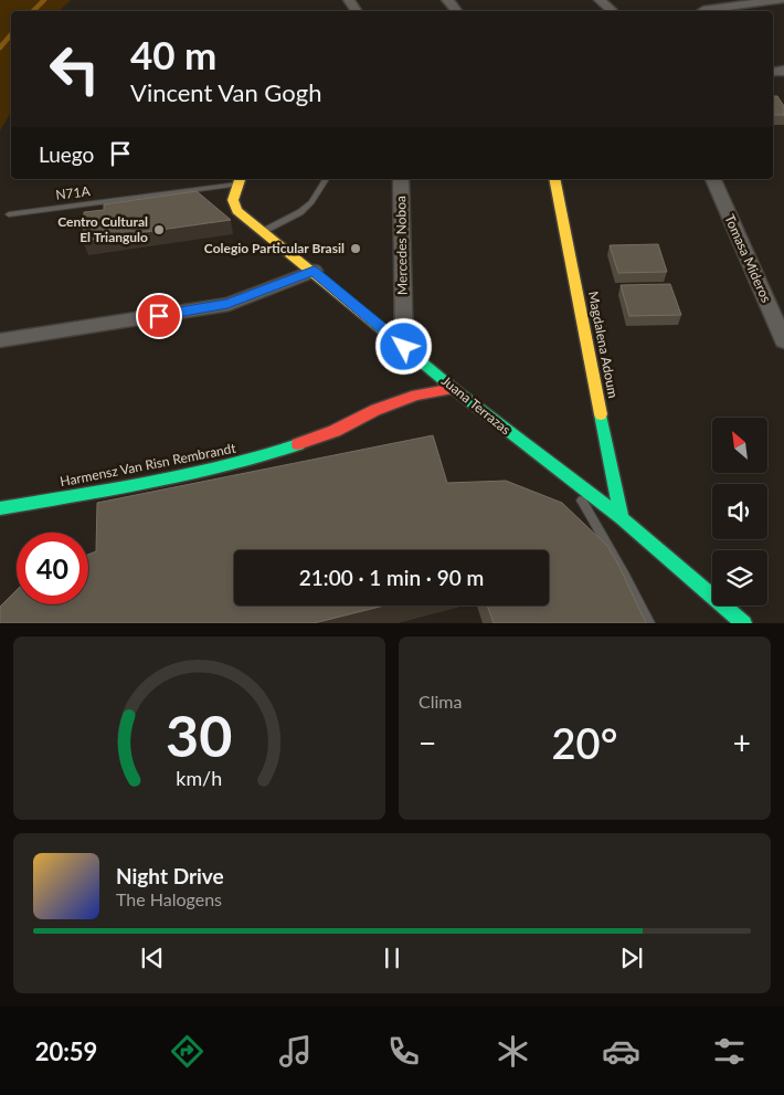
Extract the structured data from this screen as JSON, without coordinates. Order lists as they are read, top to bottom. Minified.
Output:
{"streets":{"street":["Mercedes Noboa","Tomasa Mideros","Magdalena Adoum","Juana Terrazas","Harmensz Van Risn Rembrandt"],"lane":["N71A"]},"crossings":[["N71A","Juana Terrazas"],["Mercedes Noboa","Juana Terrazas"],["Magdalena Adoum","Juana Terrazas"],["Juana Terrazas","Harmensz Van Risn Rembrandt"]],"places":["Centro Cultural El Triangulo","Colegio Particular Brasil"],"north":"top left","page":{"turn":["40 m","Vincent Van Gogh"],"then":"Luego","limit":"40","trip":"21:00 · 1 min · 90 m","tile":"Clima","heat":["−","20°","+"],"song":["Night Drive","The Halogens"],"tabs":"20:59","gauge":["30","km/h"]}}
